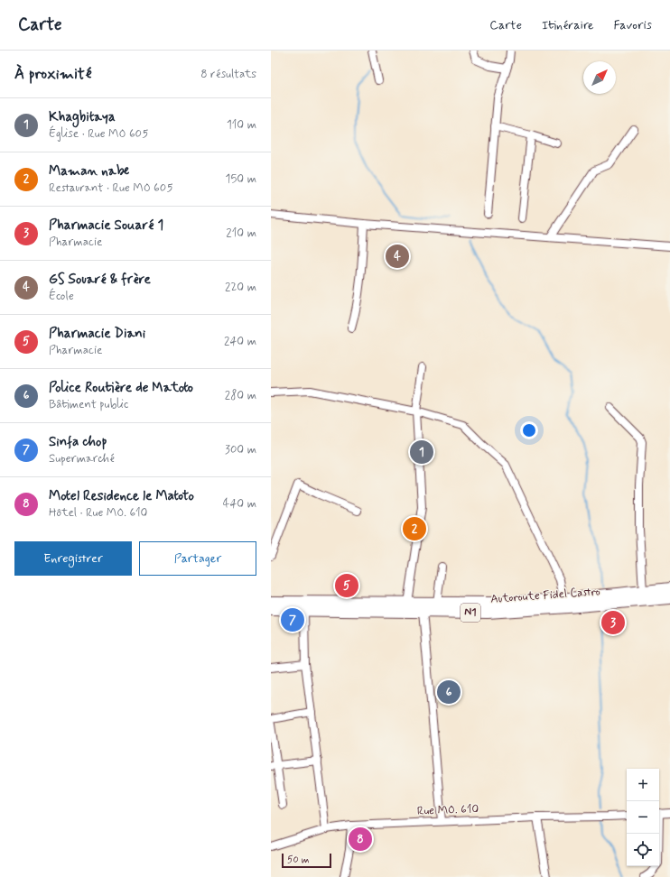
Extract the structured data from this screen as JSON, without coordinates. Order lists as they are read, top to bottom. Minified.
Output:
{"streets":{"highway":["Autoroute Fidel Castro","N1"],"street":["Rue MO. 610"]},"scale_bar":"50 m","north":"top right","page":{"header":"Carte","nav":["Carte","Itinéraire","Favoris"],"heading":["À proximité","8 résultats"],"list":[{"mark":"1","name":"Khagbitaya","note":"Église · Rue MO 605","value":"110 m"},{"mark":"2","name":"Maman nabe","note":"Restaurant · Rue MO 605","value":"150 m"},{"mark":"3","name":"Pharmacie Souaré 1","note":"Pharmacie","value":"210 m"},{"mark":"4","name":"GS Souaré & frère","note":"École","value":"220 m"},{"mark":"5","name":"Pharmacie Diani","note":"Pharmacie","value":"240 m"},{"mark":"6","name":"Police Routière de Matoto","note":"Bâtiment public","value":"280 m"},{"mark":"7","name":"Sinfa chop","note":"Supermarché","value":"300 m"},{"mark":"8","name":"Motel Residence le Matoto","note":"Hôtel · Rue MO. 610","value":"440 m"}],"pins":["4","1","2","5","7","3","6","8"],"buttons":["Enregistrer","Partager"],"map_buttons":["+","−"],"scale":"50 m"}}
